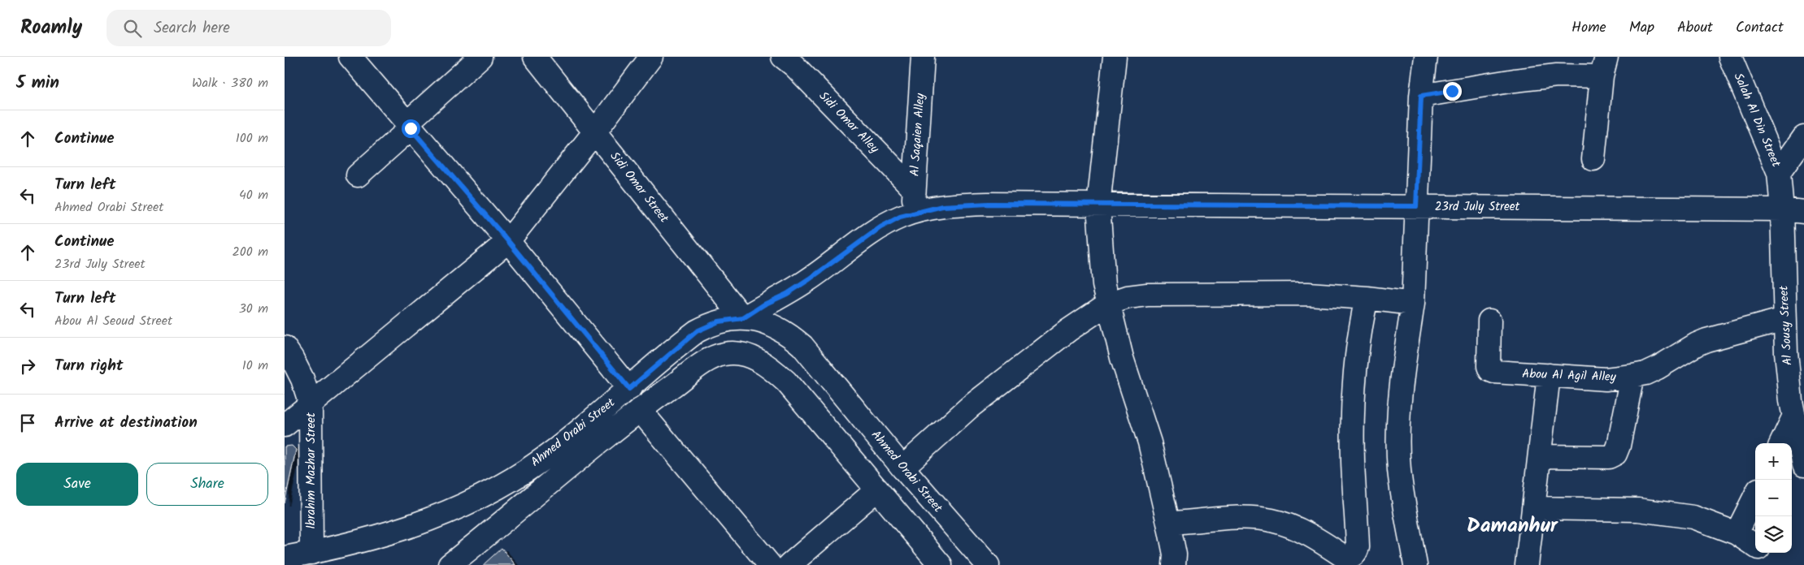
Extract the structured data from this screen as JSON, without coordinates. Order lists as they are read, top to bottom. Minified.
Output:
{"streets":{"street":["Salah Al Din Street","Sidi Omar Alley","Al Saqaien Alley","Sidi Omar Street","23rd July Street","Al Sousy Street","Abou Al Agil Alley","Ahmed Orabi Street","Ibrahim Mazhar Street"]},"crossings":[["Salah Al Din Street","23rd July Street"],["Salah Al Din Street","Al Sousy Street"],["Sidi Omar Alley","Al Saqaien Alley"],["Al Saqaien Alley","23rd July Street"],["Sidi Omar Street","23rd July Street"],["Sidi Omar Street","Ahmed Orabi Street"],["23rd July Street","Al Sousy Street"],["23rd July Street","Ahmed Orabi Street"],["Al Sousy Street","Abou Al Agil Alley"],["Ahmed Orabi Street","Ibrahim Mazhar Street"]],"districts":["Damanhur"],"page":{"header":"Roamly","search":"Search here","nav":["Home","Map","About","Contact"],"heading":["5 min","Walk · 380 m"],"list":[["Continue","100 m"],["Turn left","Ahmed Orabi Street","40 m"],["Continue","23rd July Street","200 m"],["Turn left","Abou Al Seoud Street","30 m"],["Turn right","10 m"],"Arrive at destination"],"map_buttons":["+","−"],"buttons":["Save","Share"]}}
